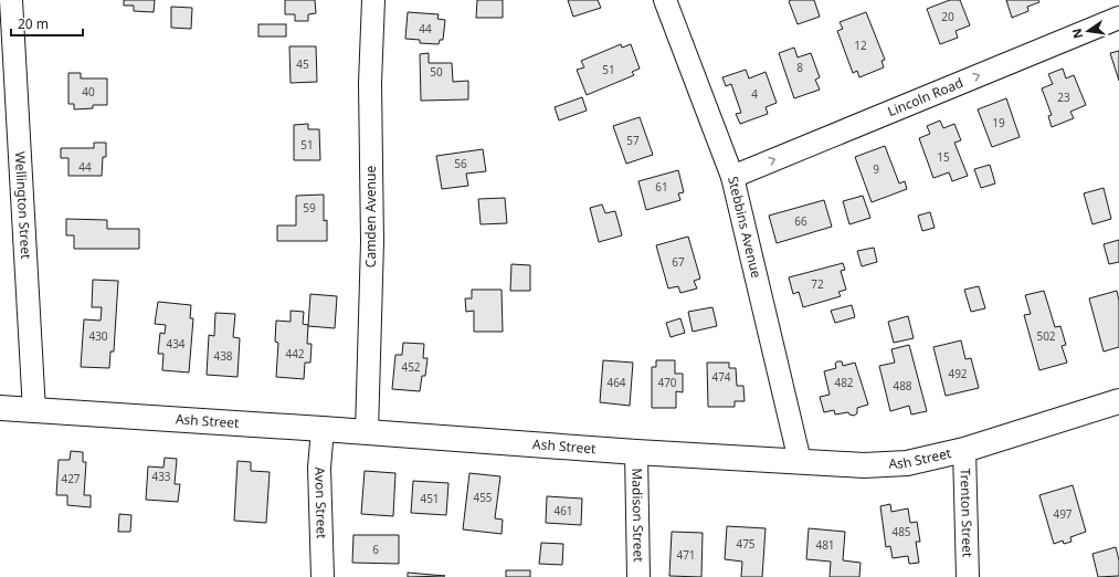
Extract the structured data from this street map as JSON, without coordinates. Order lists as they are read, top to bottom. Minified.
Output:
{"streets":{"street":["Lincoln Road","Wellington Street","Camden Avenue","Stebbins Avenue","Ash Street","Avon Street","Trenton Street","Madison Street"]},"crossings":[["Lincoln Road","Stebbins Avenue"],["Wellington Street","Ash Street"],["Camden Avenue","Ash Street"],["Stebbins Avenue","Ash Street"],["Ash Street","Avon Street"],["Ash Street","Trenton Street"],["Ash Street","Madison Street"]],"one_way":["Lincoln Road"],"house_numbers":["20","44","12","45","8","51","50","40","4","23","19","57","51","15","56","44","9","61","59","66","67","72","430","502","434","442","438","452","492","474","464","470","482","488","433","427","455","451","461","497","485","475","481","6","471"],"scale_bar":"20 m","north":"left"}
